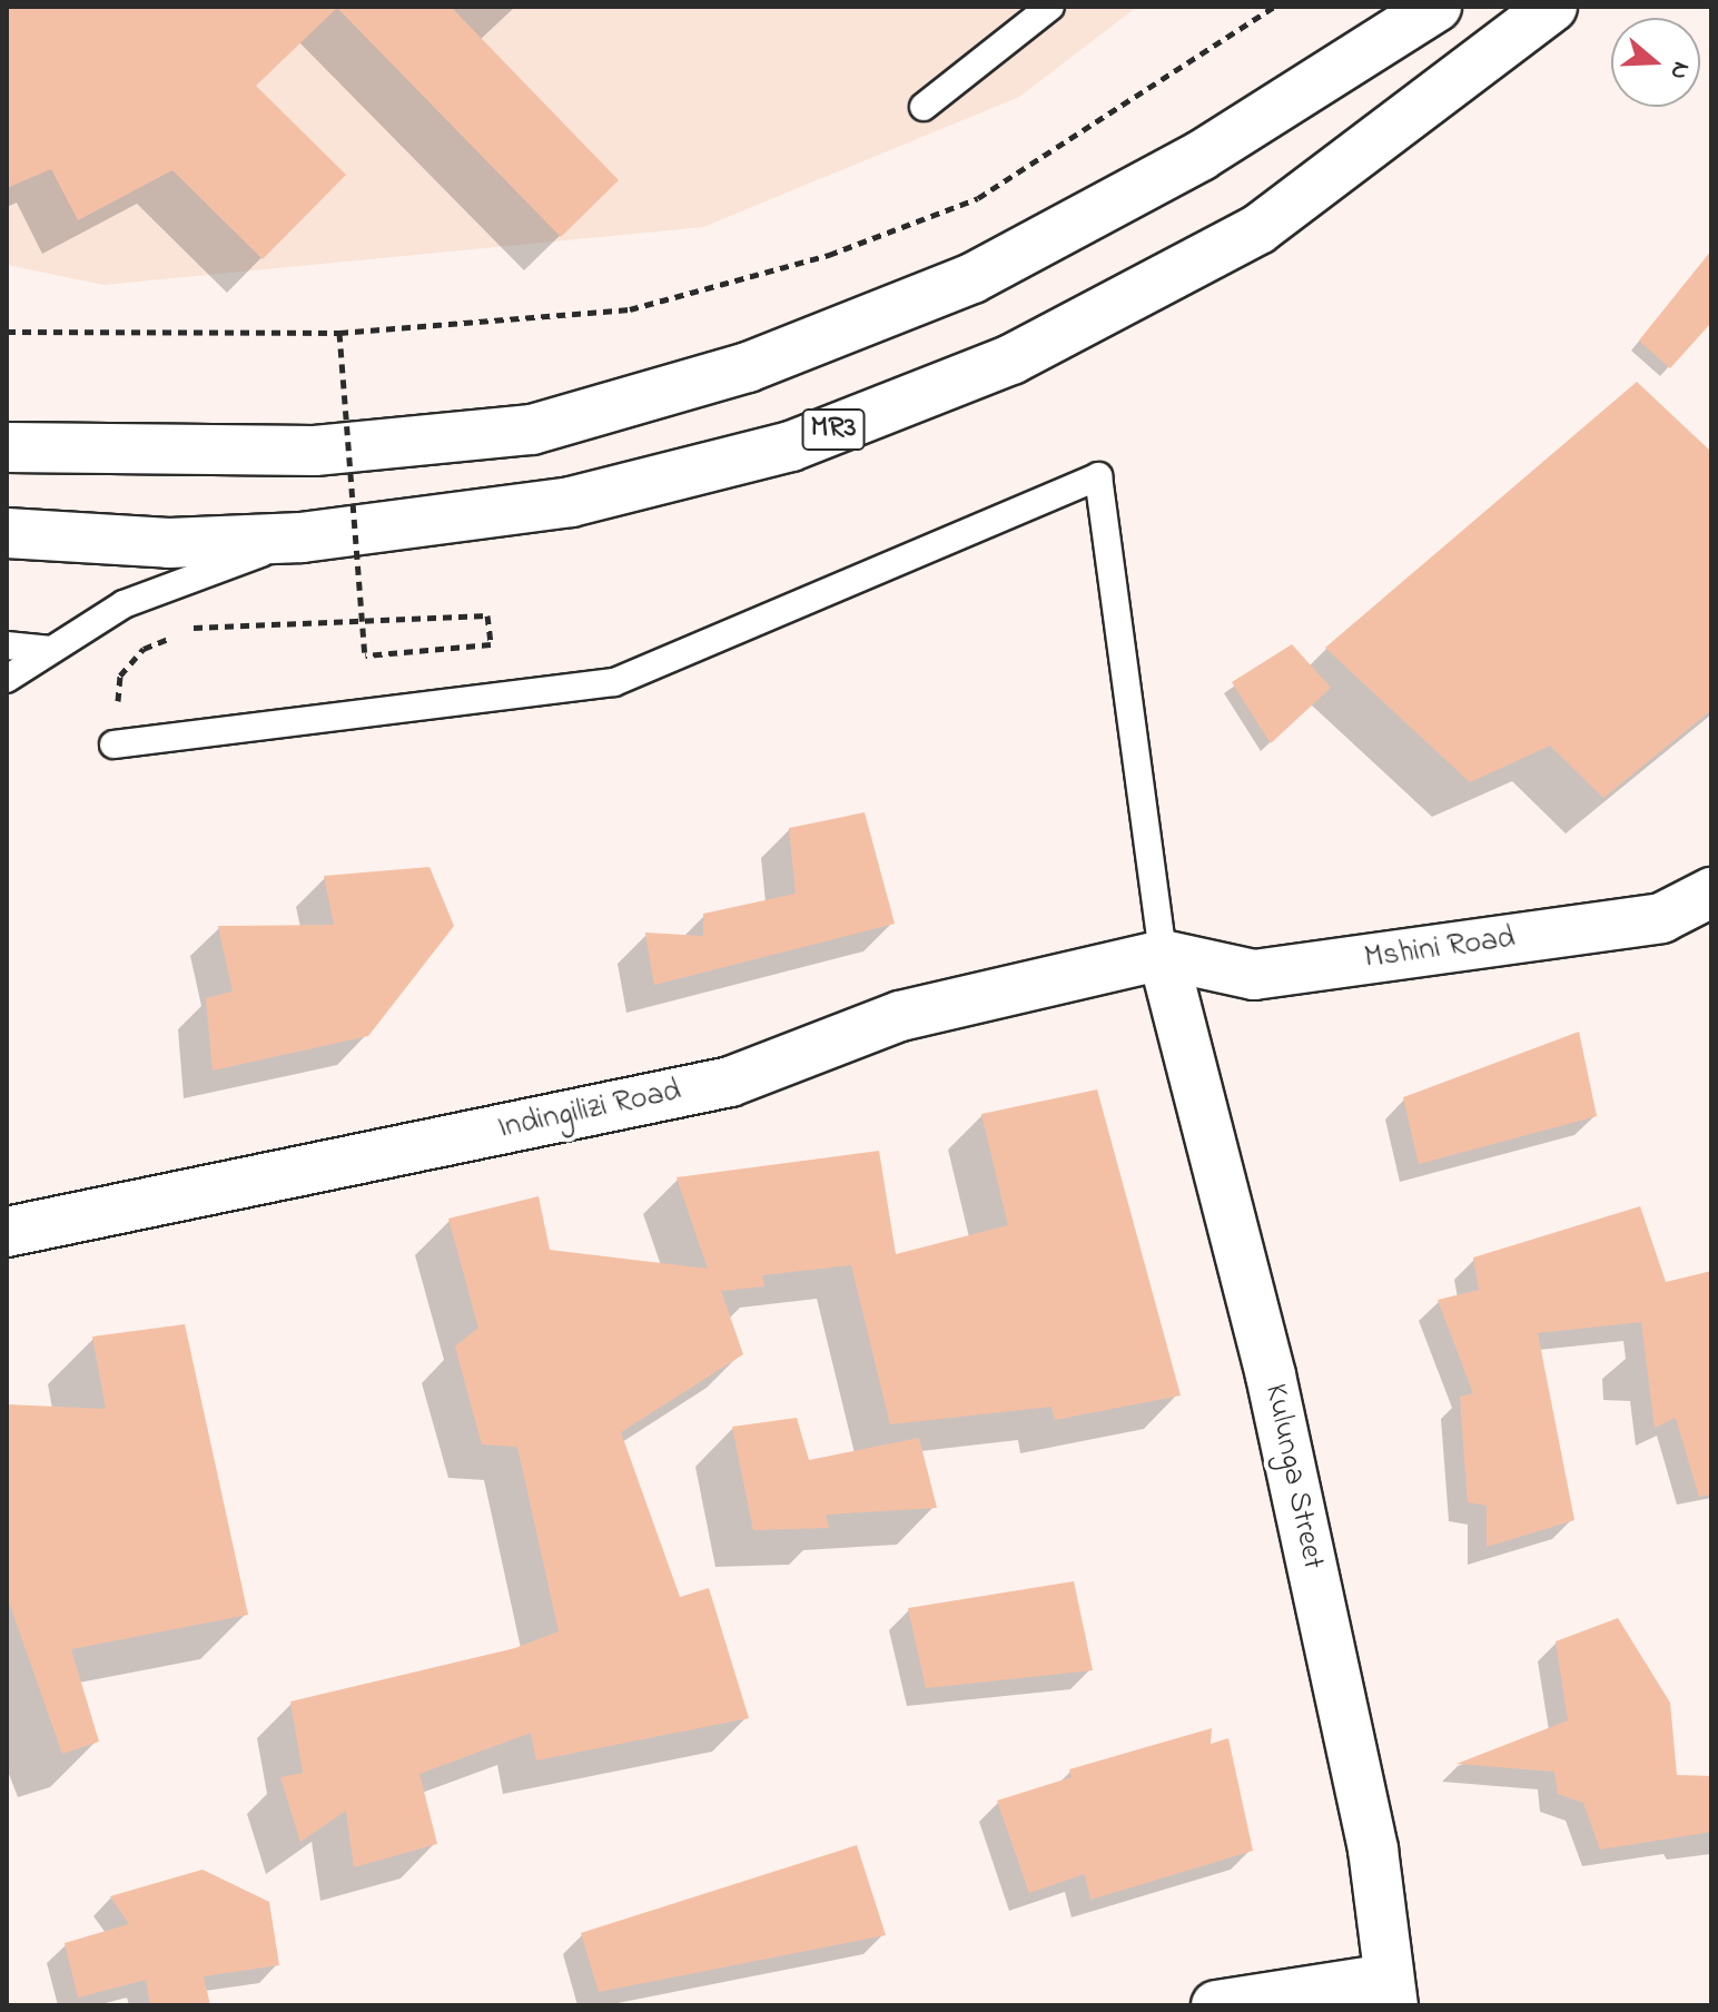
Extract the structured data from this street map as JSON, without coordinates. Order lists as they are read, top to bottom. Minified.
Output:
{"streets":{"main road":["MR3","Mshini Road","Indingilizi Road","Kulunga Street"]},"crossings":[["Mshini Road","Indingilizi Road"],["Mshini Road","Kulunga Street"],["Indingilizi Road","Kulunga Street"]],"north":"right"}
